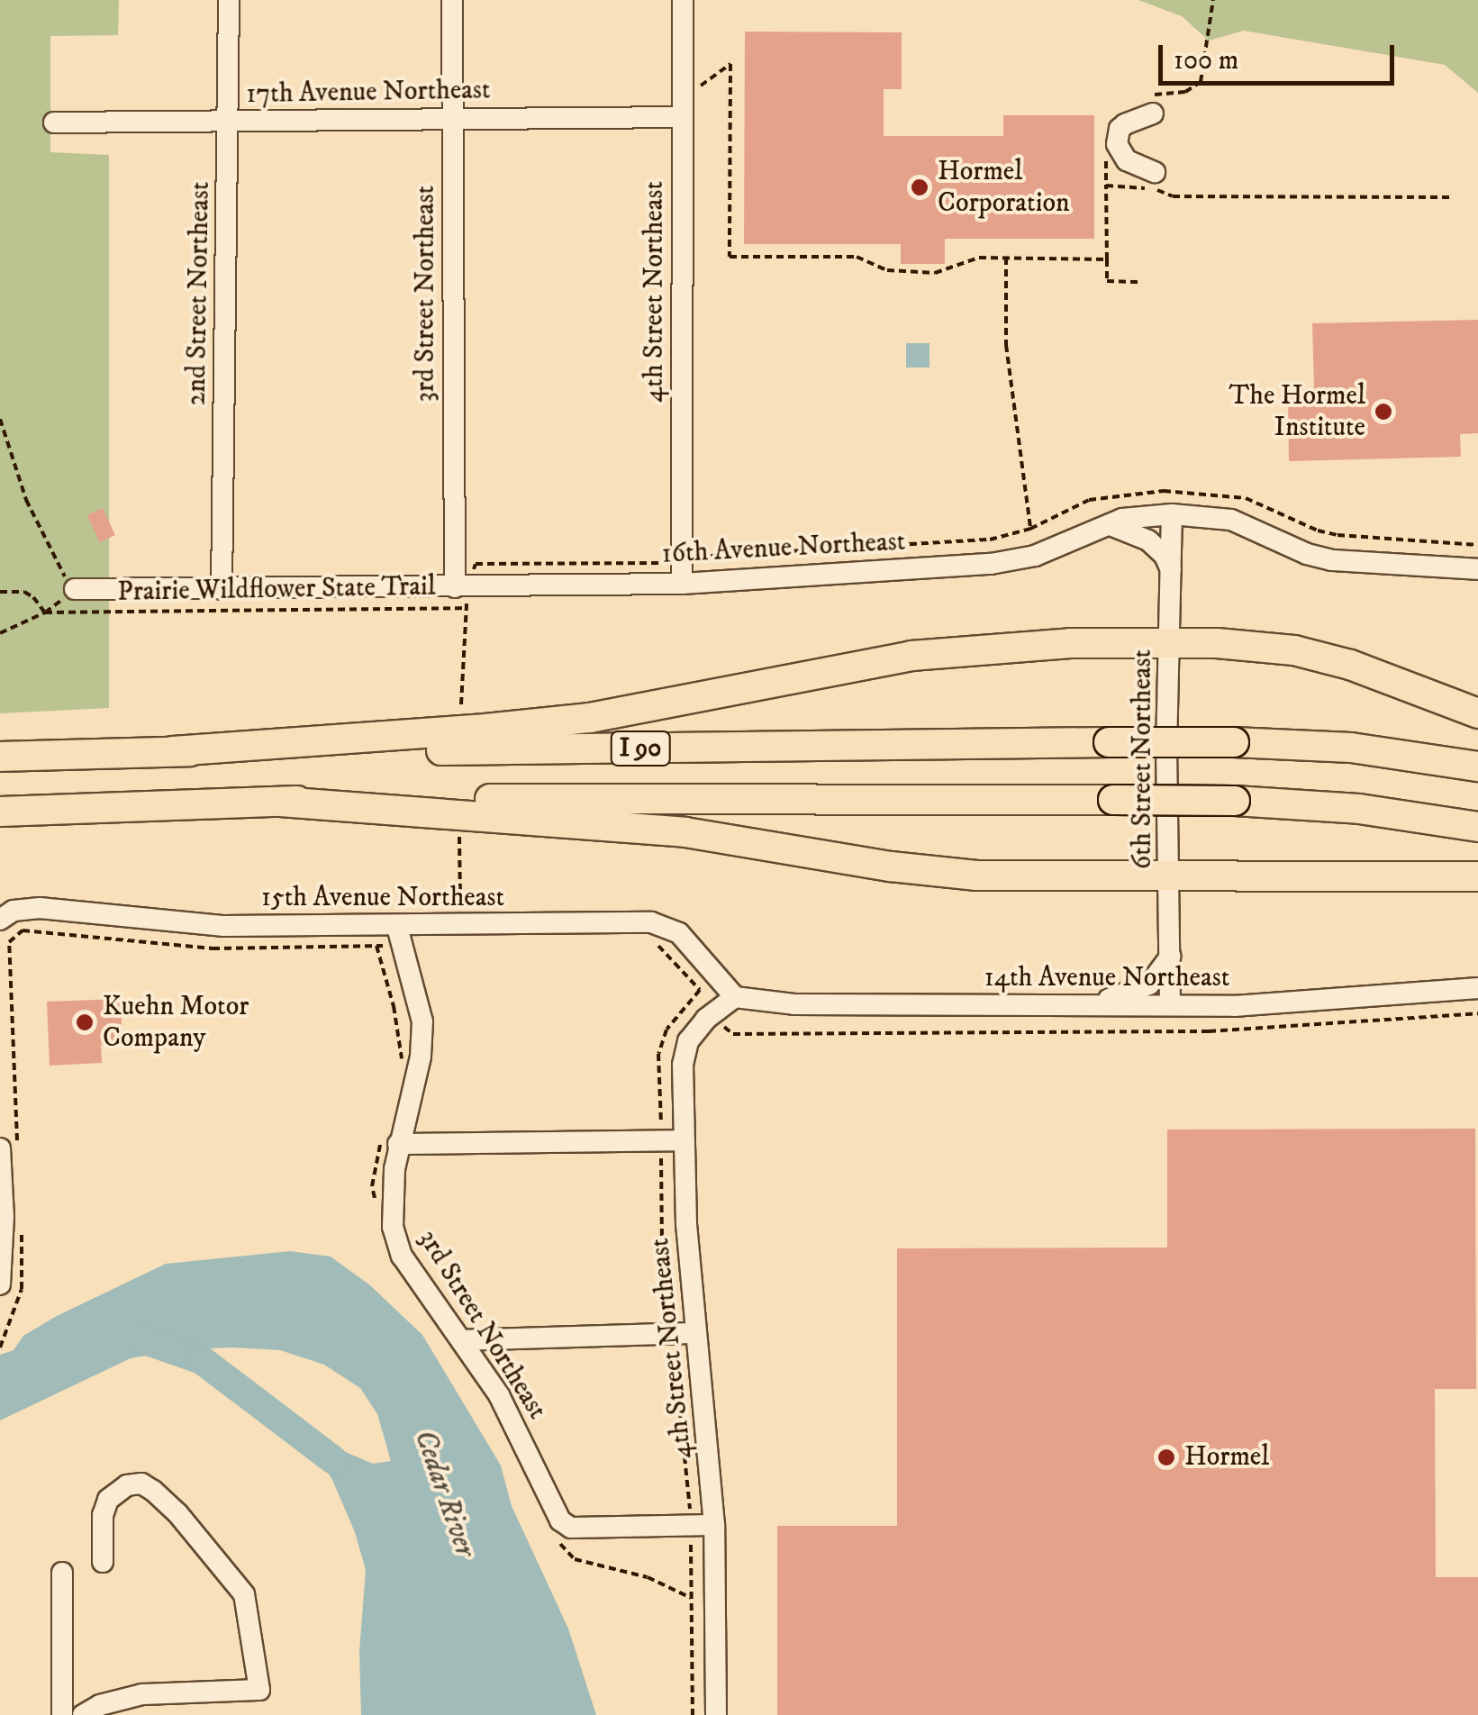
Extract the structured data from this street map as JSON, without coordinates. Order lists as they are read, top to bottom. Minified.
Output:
{"streets":{"highway":["I 90"],"street":["17th Avenue Northeast","4th Street Northeast","2nd Street Northeast","3rd Street Northeast","16th Avenue Northeast","6th Street Northeast","15th Avenue Northeast","14th Avenue Northeast"],"path":["Prairie Wildflower State Trail"]},"crossings":[["17th Avenue Northeast","4th Street Northeast"],["17th Avenue Northeast","2nd Street Northeast"],["17th Avenue Northeast","3rd Street Northeast"],["4th Street Northeast","16th Avenue Northeast"],["4th Street Northeast","15th Avenue Northeast"],["4th Street Northeast","14th Avenue Northeast"],["2nd Street Northeast","16th Avenue Northeast"],["3rd Street Northeast","16th Avenue Northeast"],["3rd Street Northeast","15th Avenue Northeast"],["16th Avenue Northeast","6th Street Northeast"],["6th Street Northeast","14th Avenue Northeast"],["15th Avenue Northeast","14th Avenue Northeast"]],"water":["Cedar River"],"places":["Hormel Corporation","The Hormel Institute","Kuehn Motor Company","Hormel"],"scale_bar":"100 m"}
